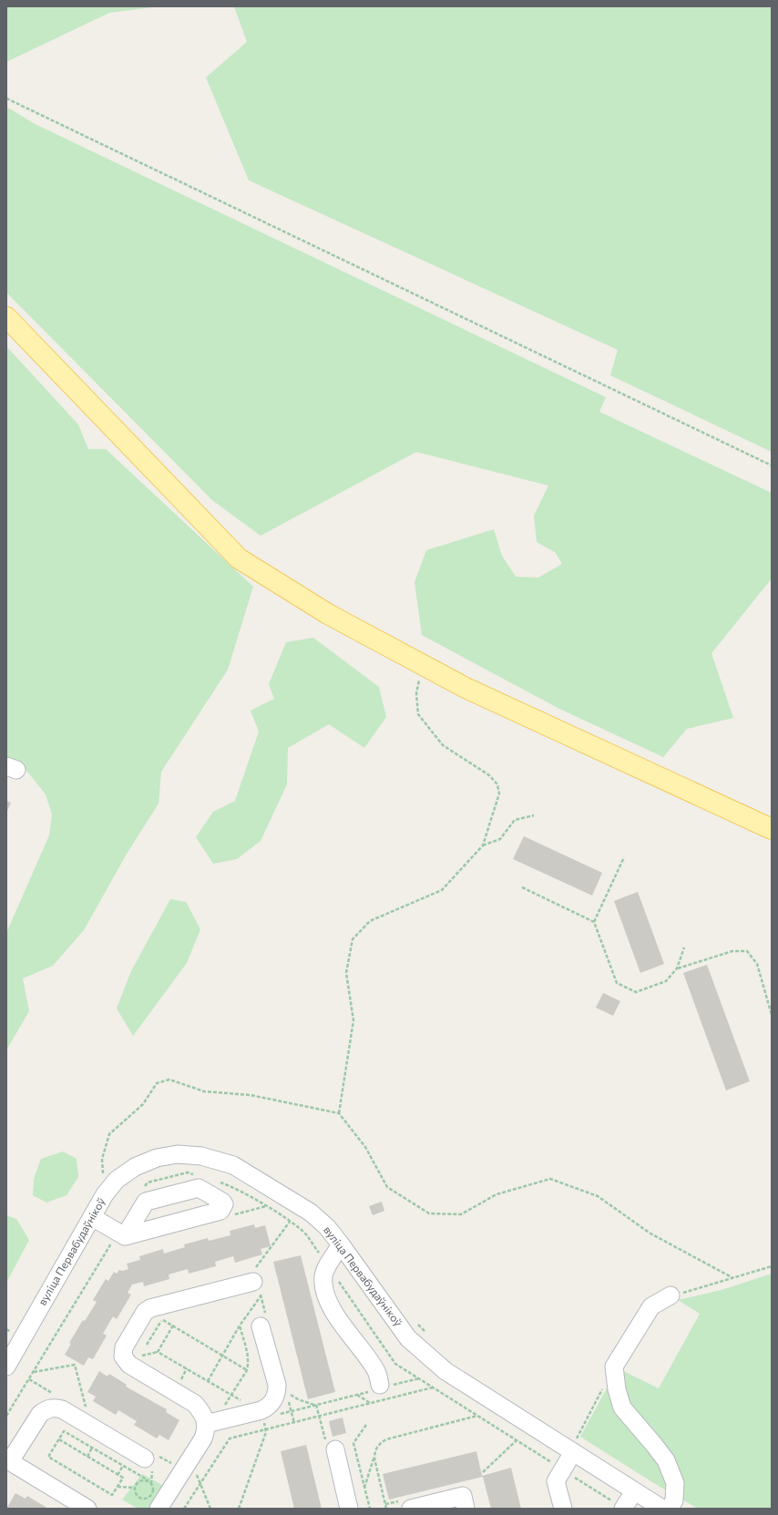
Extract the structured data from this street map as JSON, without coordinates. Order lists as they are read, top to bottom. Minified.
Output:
{"streets":{"street":["вуліца Первабудаўнікоў"]}}
